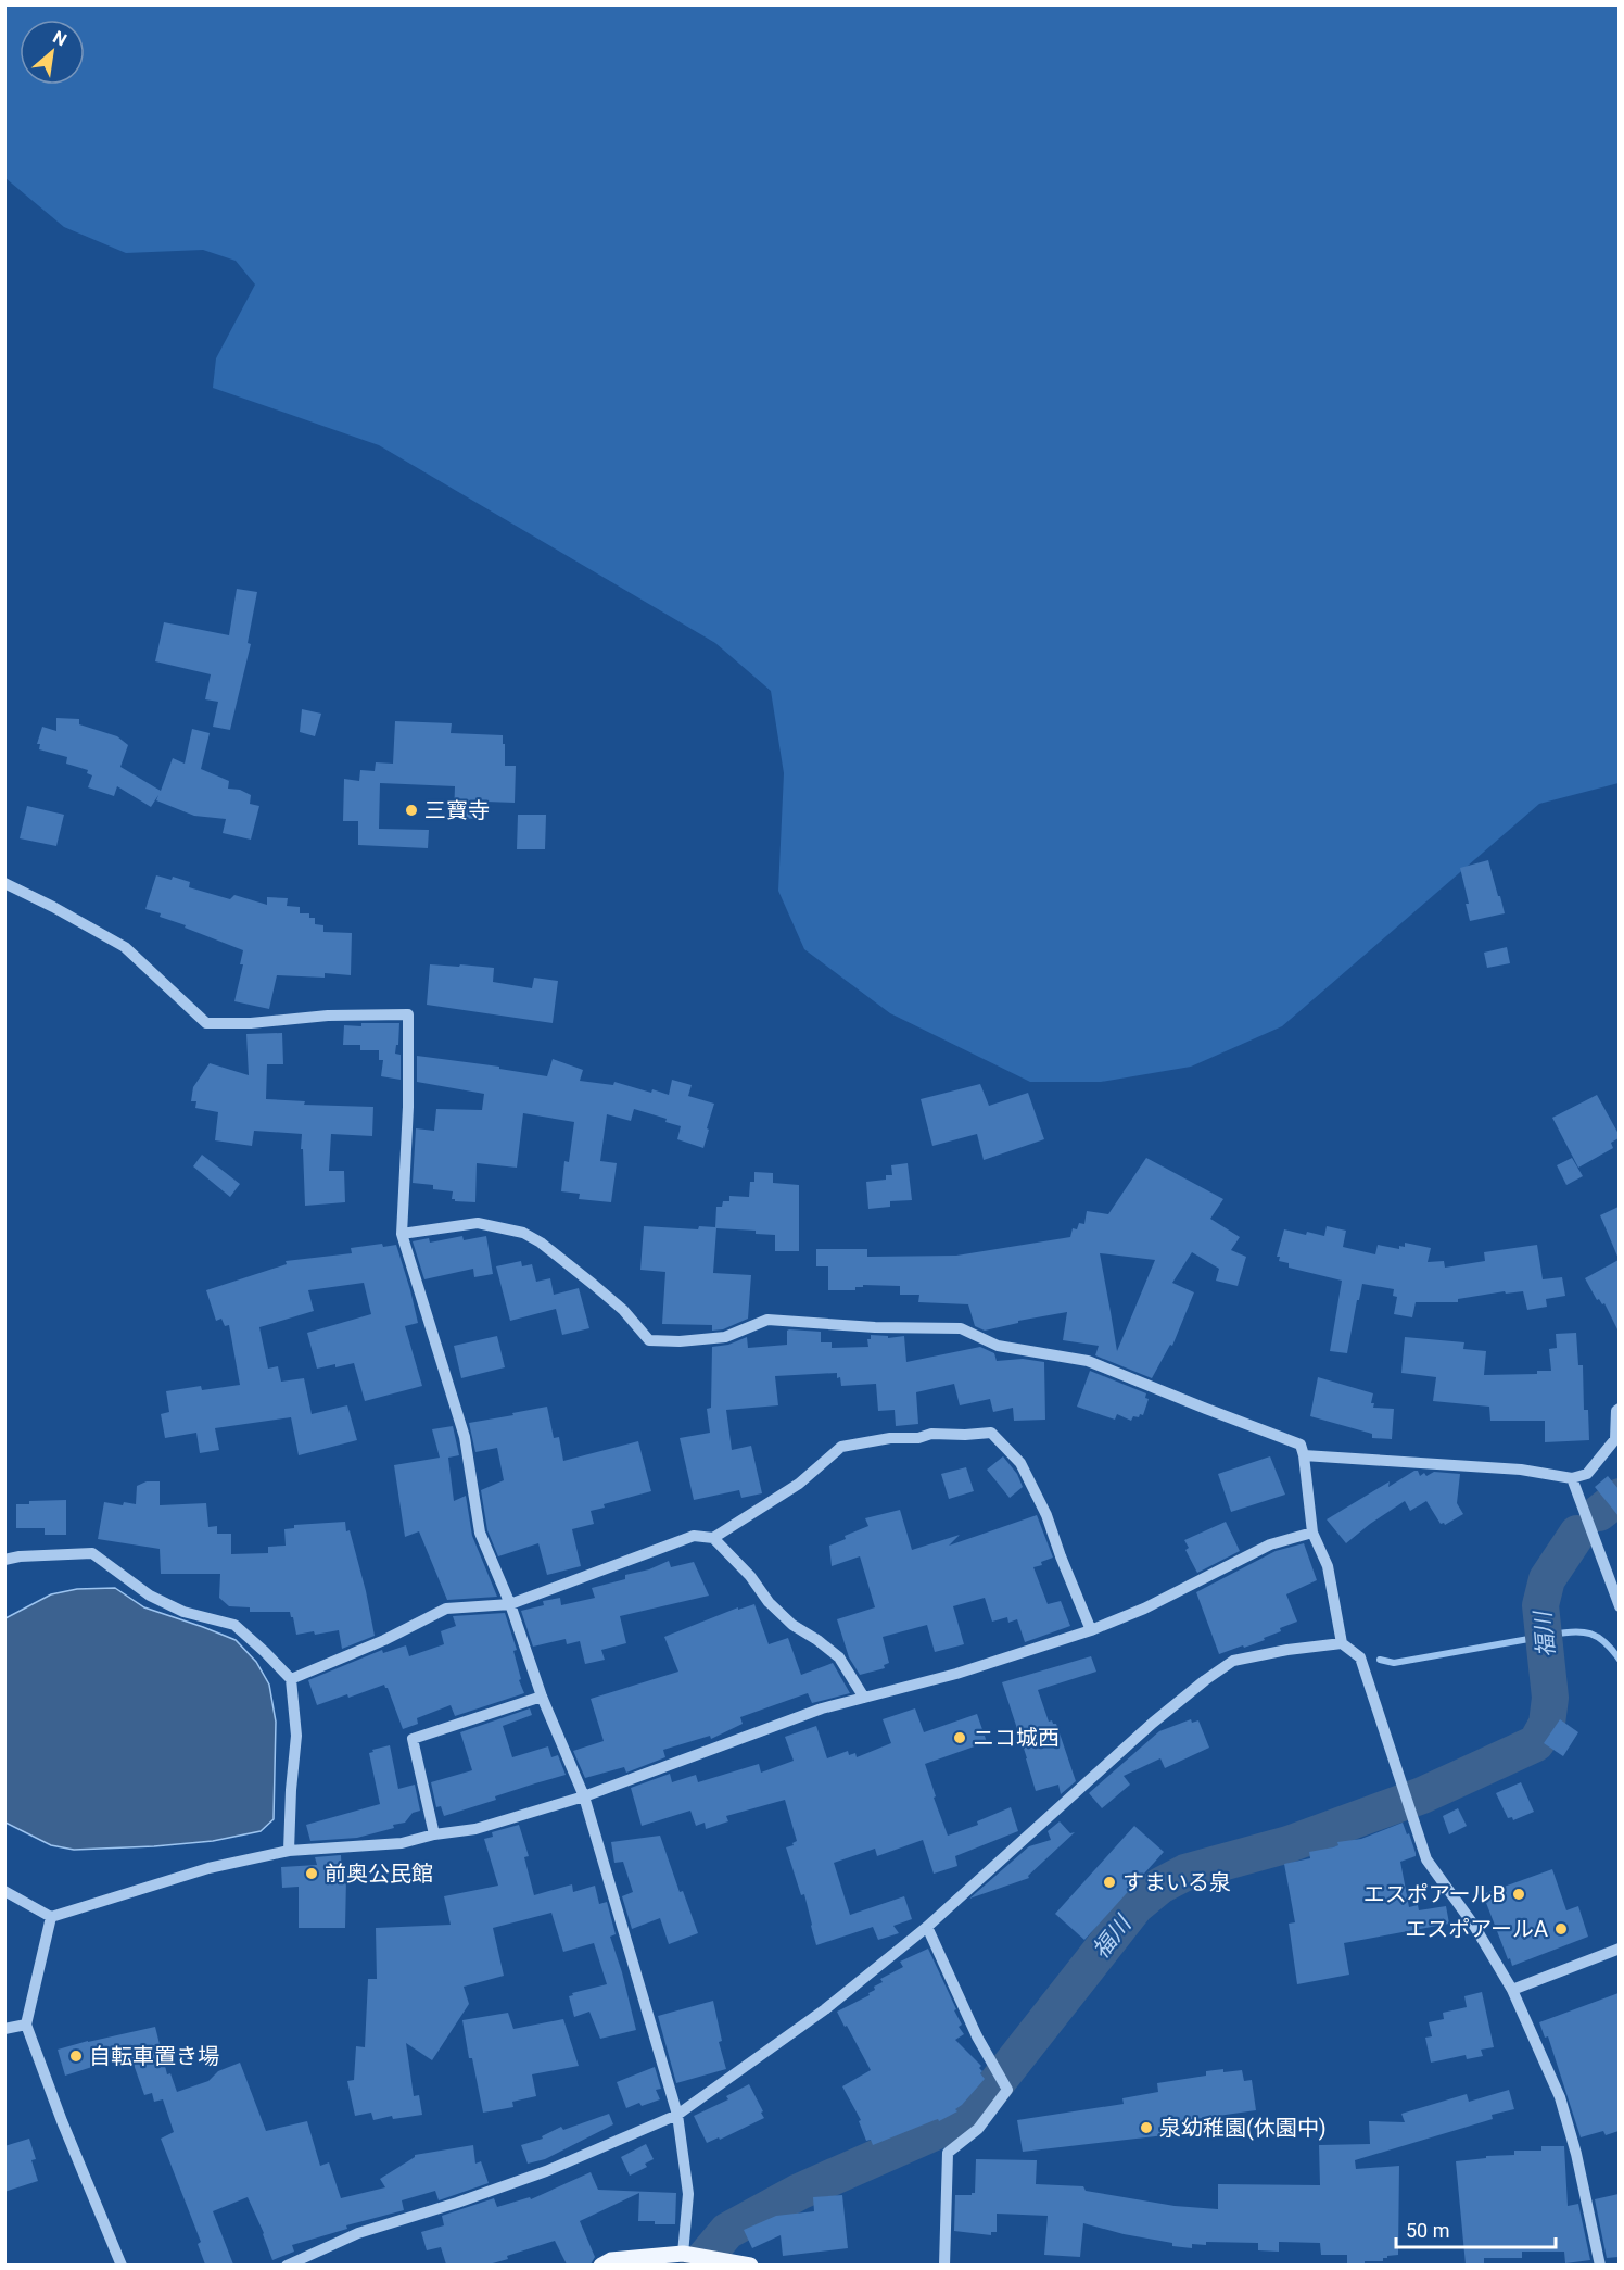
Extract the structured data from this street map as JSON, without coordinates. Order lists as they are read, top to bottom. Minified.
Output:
{"water":["福川"],"places":["三寶寺","ニコ城西","前奥公民館","すまいる泉","エスポアールB","エスポアールA","自転車置き場","泉幼稚園(休園中)"],"scale_bar":"50 m","north":"top right"}
